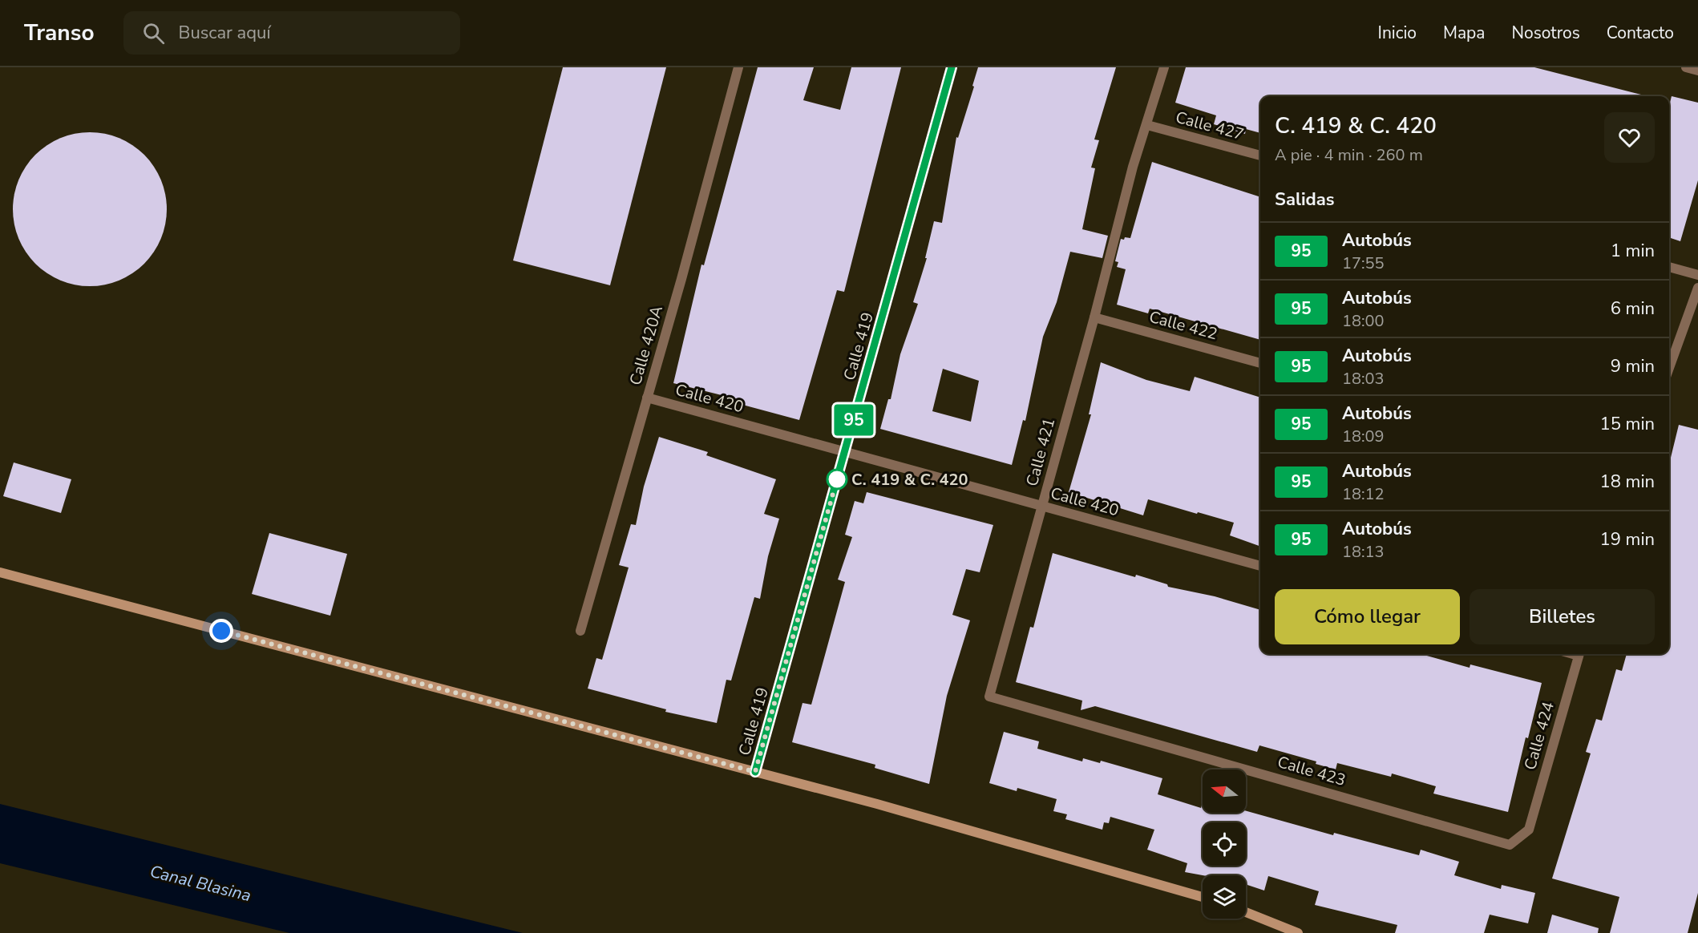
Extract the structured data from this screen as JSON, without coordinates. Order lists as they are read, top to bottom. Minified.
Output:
{"streets":{"street":["Calle 427","Calle 422","Calle 420A","Calle 419","Calle 420","Calle 421","Calle 424","Calle 423"]},"crossings":[["Calle 427","Calle 421"],["Calle 422","Calle 421"],["Calle 420A","Calle 420"],["Calle 419","Calle 420"],["Calle 420","Calle 421"],["Calle 421","Calle 423"],["Calle 424","Calle 423"]],"water":["Canal Blasina"],"places":["C. 419 & C. 420"],"lines":["bus line 95"],"north":"left","page":{"header":"Transo","search":"Buscar aquí","nav":["Inicio","Mapa","Nosotros","Contacto"],"on_map":"95","heading":[["C. 419 & C. 420","A pie · 4 min · 260 m"],"Salidas"],"list":[{"mark":"95","name":"Autobús","note":"17:55","value":"1 min"},{"mark":"95","name":"Autobús","note":"18:00","value":"6 min"},{"mark":"95","name":"Autobús","note":"18:03","value":"9 min"},{"mark":"95","name":"Autobús","note":"18:09","value":"15 min"},{"mark":"95","name":"Autobús","note":"18:12","value":"18 min"},{"mark":"95","name":"Autobús","note":"18:13","value":"19 min"}],"buttons":["Cómo llegar","Billetes"]}}
